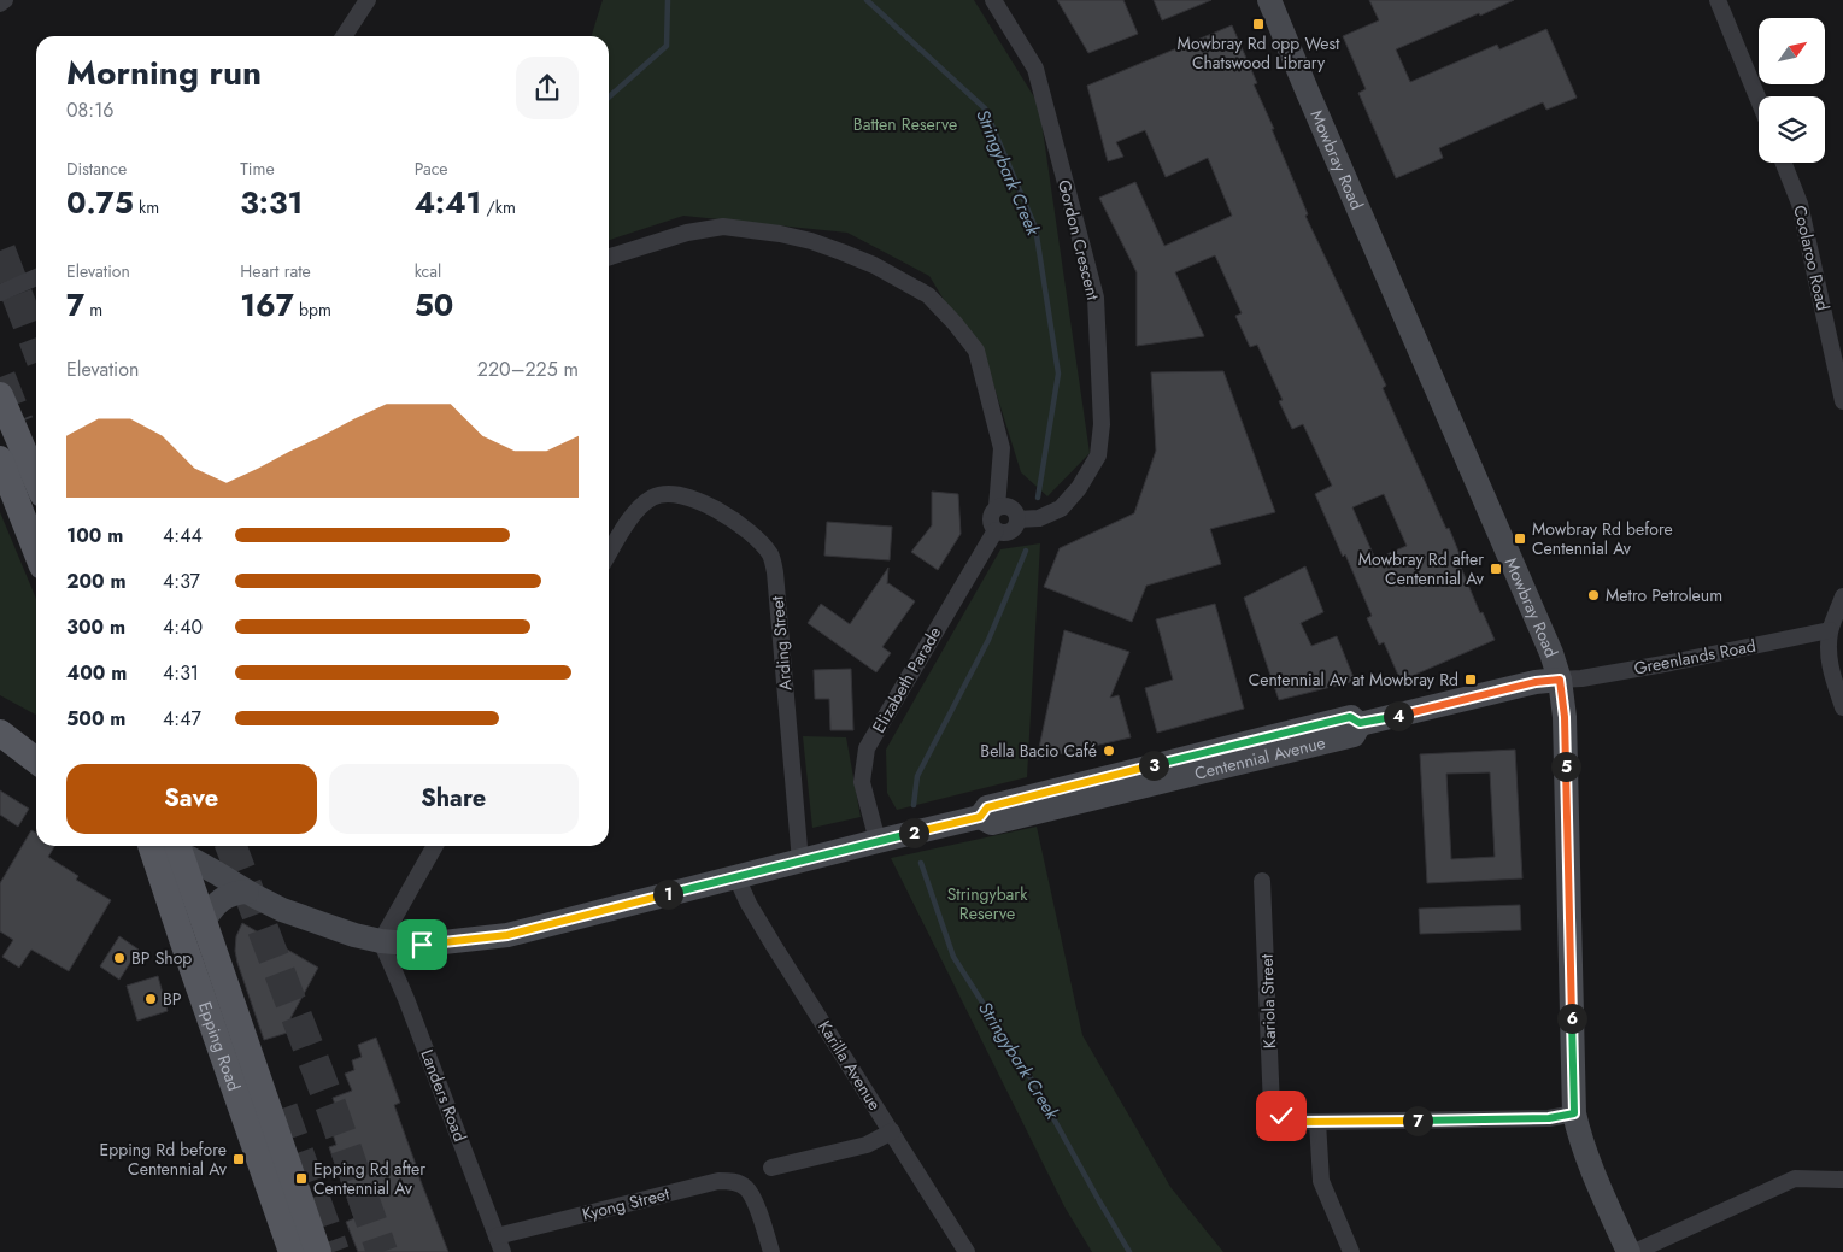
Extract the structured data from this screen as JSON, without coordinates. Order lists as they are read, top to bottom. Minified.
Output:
{"streets":{"main road":["Mowbray Road","Centennial Avenue","Epping Road"],"street":["Gordon Crescent","Coolaroo Road","Arding Street","Greenlands Road","Elizabeth Parade","Kariola Street","Karilla Avenue","Landers Road","Kyong Street"]},"crossings":[["Mowbray Road","Greenlands Road"],["Mowbray Road","Centennial Avenue"],["Gordon Crescent","Elizabeth Parade"],["Arding Street","Centennial Avenue"],["Greenlands Road","Centennial Avenue"],["Elizabeth Parade","Centennial Avenue"],["Centennial Avenue","Karilla Avenue"],["Centennial Avenue","Landers Road"],["Landers Road","Kyong Street"]],"water":["Stringybark Creek"],"parks":["Batten Reserve","Stringybark Reserve"],"places":{"transit":["Mowbray Rd opp West Chatswood Library","Mowbray Rd before Centennial Av","Mowbray Rd after Centennial Av","Centennial Av at Mowbray Rd","Epping Rd before Centennial Av","Epping Rd after Centennial Av"],"other":["Metro Petroleum","Bella Bacio Café","BP Shop","BP"]},"north":"top right","page":{"heading":["Morning run","08:16"],"stats":[["Distance","0.75 km"],["Time","3:31"],["Pace","4:41 /km"],["Elevation","7 m"],["Heart rate","167 bpm"],["kcal","50"]],"chart":["Elevation","220–225 m"],"list":[{"name":"100 m","note":"4:44"},{"name":"200 m","note":"4:37"},{"name":"300 m","note":"4:40"},{"name":"400 m","note":"4:31"},{"name":"500 m","note":"4:47"}],"pins":["4","3","5","2","1","6","7"],"buttons":["Save","Share"]}}
